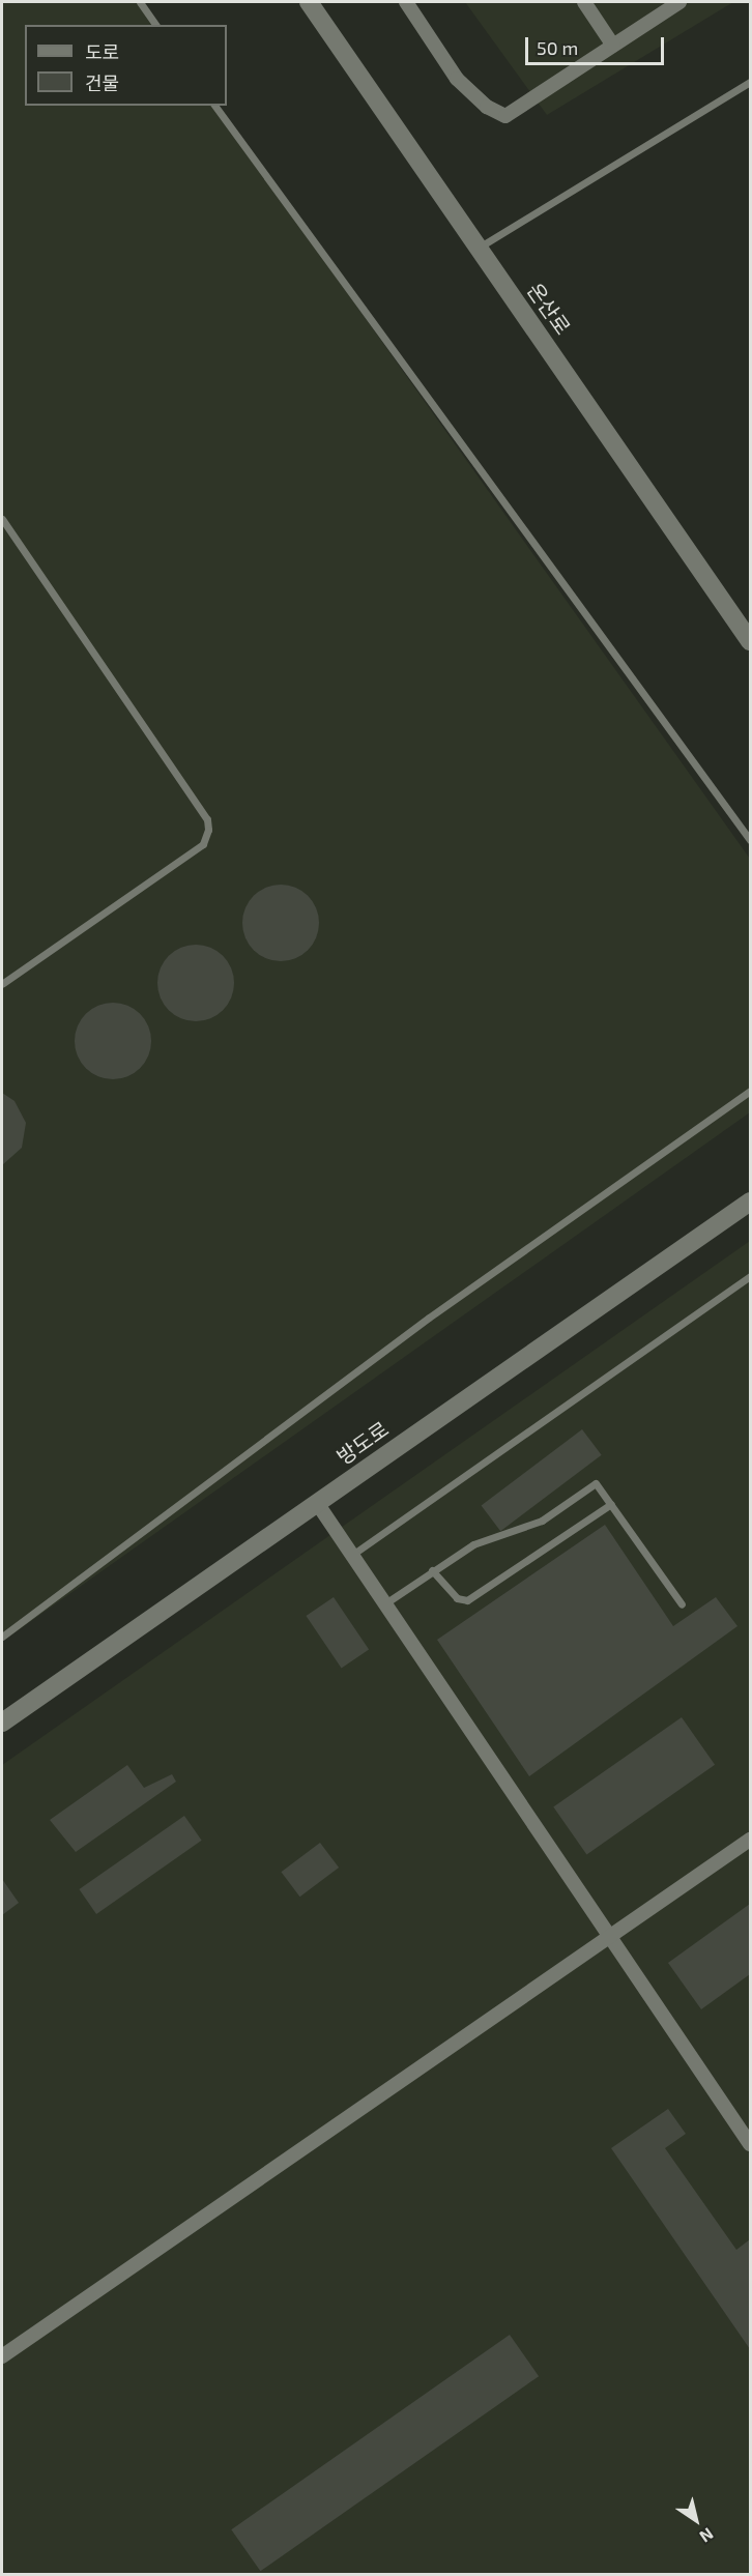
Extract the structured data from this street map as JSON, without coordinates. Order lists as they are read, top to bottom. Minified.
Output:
{"streets":{"street":["온산로","방도로"]},"legend":["도로","건물"],"scale_bar":"50 m","north":"bottom right"}
